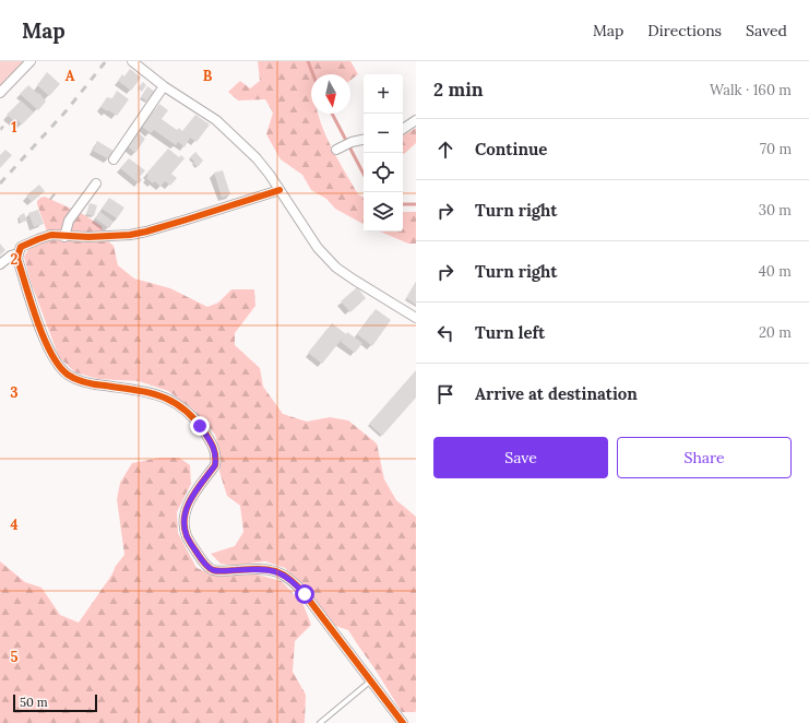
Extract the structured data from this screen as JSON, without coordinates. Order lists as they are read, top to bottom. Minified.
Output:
{"scale_bar":"50 m","north":"bottom","page":{"header":"Map","nav":["Map","Directions","Saved"],"heading":["2 min","Walk · 160 m"],"map_buttons":["+","−"],"list":[["Continue","70 m"],["Turn right","30 m"],["Turn right","40 m"],["Turn left","20 m"],"Arrive at destination"],"buttons":["Save","Share"],"scale":"50 m"},"grid":{"columns":["A","B"],"rows":["1","2","3","4","5"]}}
